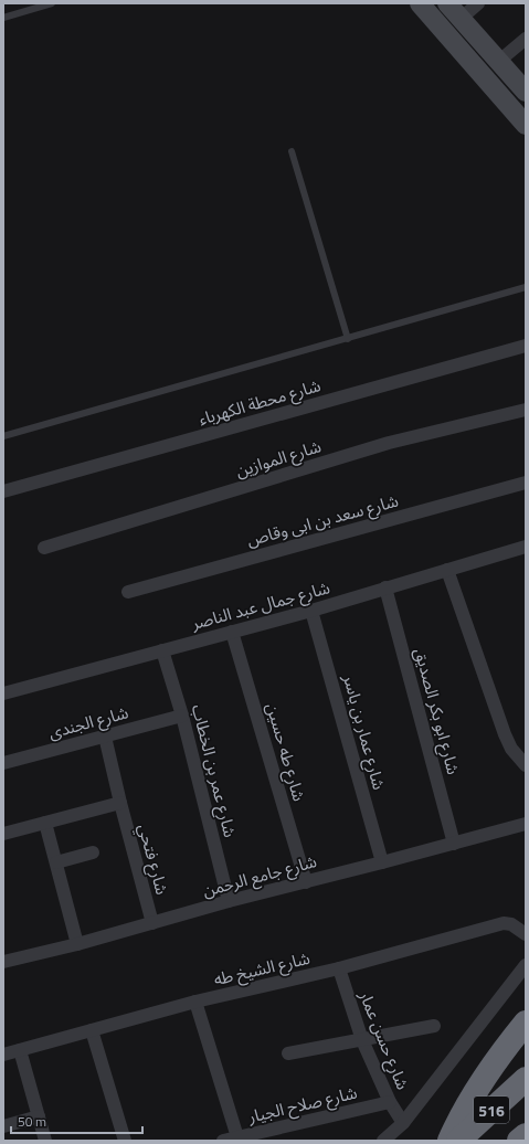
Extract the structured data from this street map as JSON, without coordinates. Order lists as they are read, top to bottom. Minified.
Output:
{"streets":{"highway":["516"],"street":["شارع محطة الكهرباء","شارع الموازين","شارع سعد بن ابى وقاص","شارع جمال عبد الناصر","شارع ابو بكر الصديق","شارع الجندى","شارع عمار بن ياسر","شارع طه حسين","شارع عمر بن الخطاب","شارع فتحي","شارع جامع الرحمن","شارع الشيخ طه","شارع حسن عمار","شارع صلاح الجيار"]},"crossings":[["شارع جمال عبد الناصر","شارع ابو بكر الصديق"],["شارع جمال عبد الناصر","شارع عمار بن ياسر"],["شارع جمال عبد الناصر","شارع طه حسين"],["شارع جمال عبد الناصر","شارع عمر بن الخطاب"],["شارع ابو بكر الصديق","شارع جامع الرحمن"],["شارع الجندى","شارع عمر بن الخطاب"],["شارع الجندى","شارع فتحي"],["شارع عمار بن ياسر","شارع جامع الرحمن"],["شارع طه حسين","شارع جامع الرحمن"],["شارع عمر بن الخطاب","شارع جامع الرحمن"],["شارع فتحي","شارع جامع الرحمن"],["شارع الشيخ طه","شارع حسن عمار"],["شارع حسن عمار","شارع صلاح الجيار"]],"scale_bar":"50 m"}
